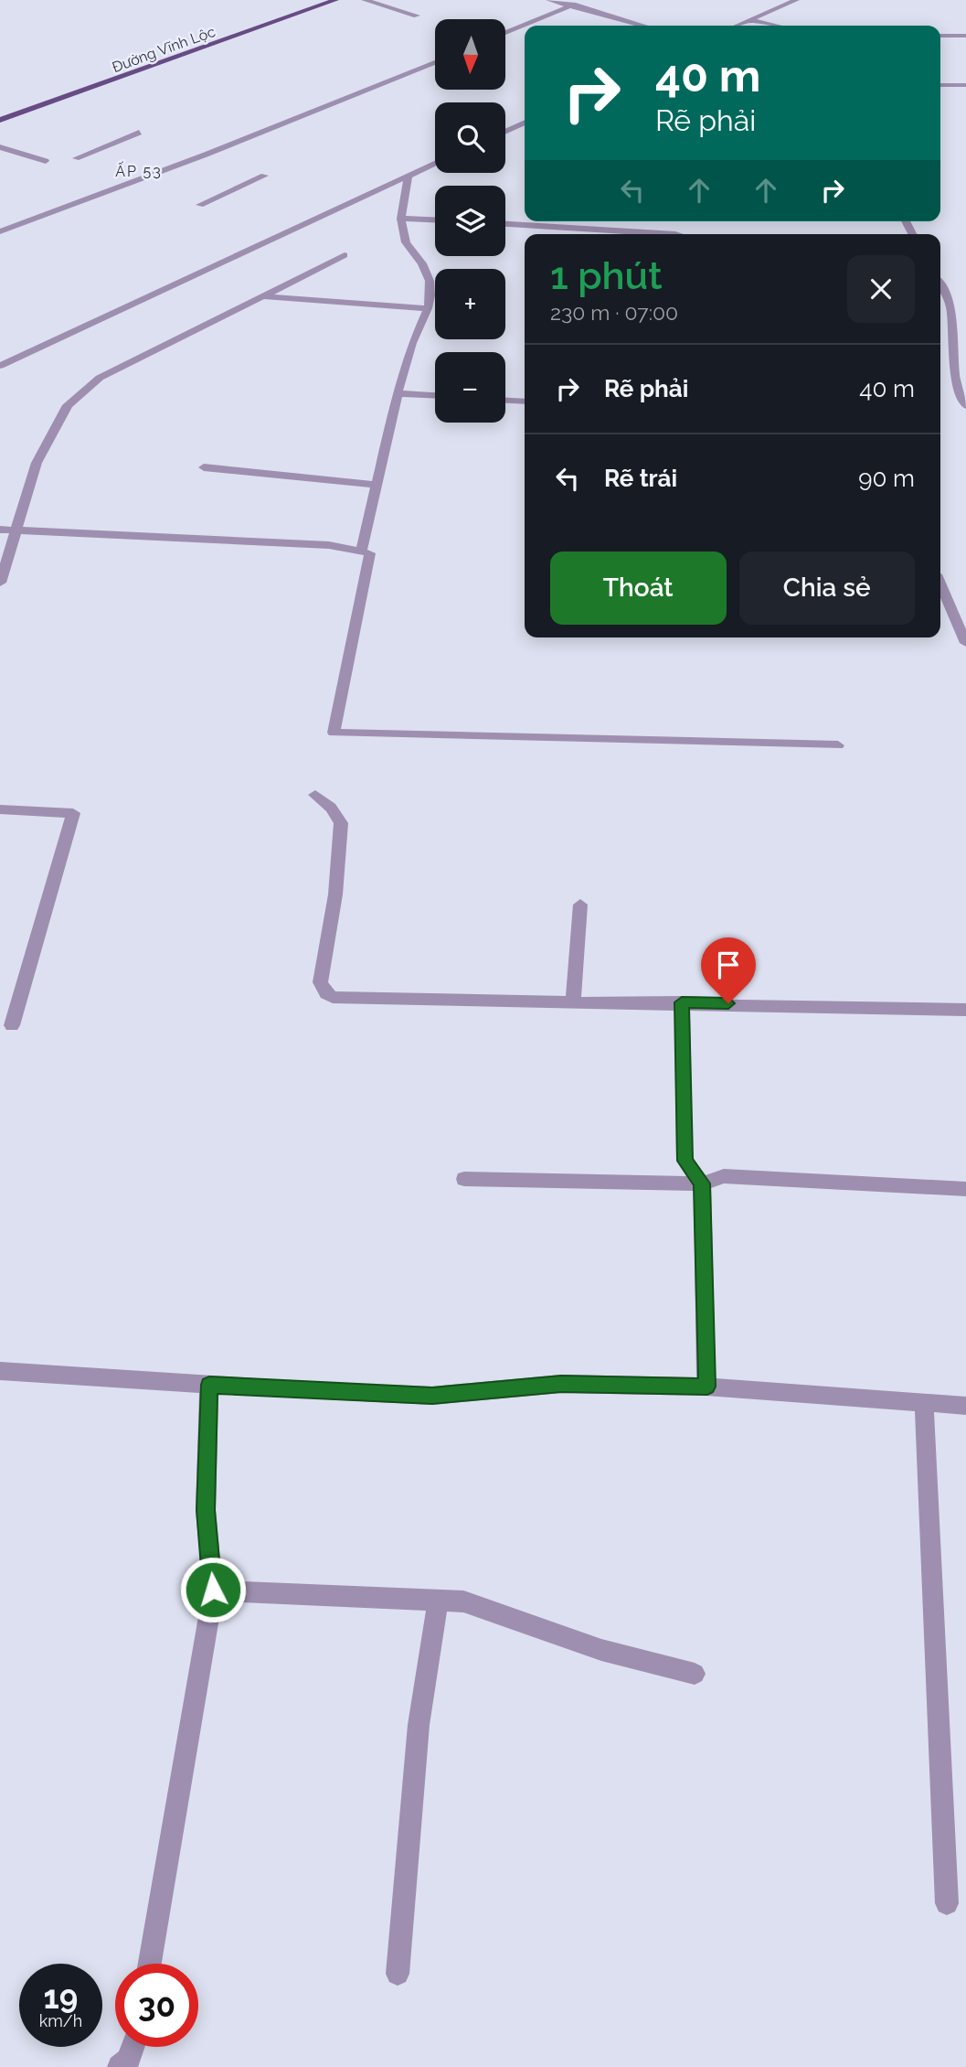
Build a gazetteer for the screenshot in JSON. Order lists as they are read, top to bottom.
{
  "streets": {
    "main road": ["Đường Vĩnh Lộc"]
  },
  "districts": ["ẤP 53"],
  "north": "bottom",
  "page": {
    "map_buttons": ["+", "−"],
    "turn": ["40 m", "Rẽ phải"],
    "heading": ["1 phút", "230 m · 07:00"],
    "list": [
      {
        "name": "Rẽ phải",
        "value": "40 m"
      },
      {
        "name": "Rẽ trái",
        "value": "90 m"
      }
    ],
    "buttons": ["Thoát", "Chia sẻ"],
    "speed": "19 km/h",
    "limit": "30"
  }
}
